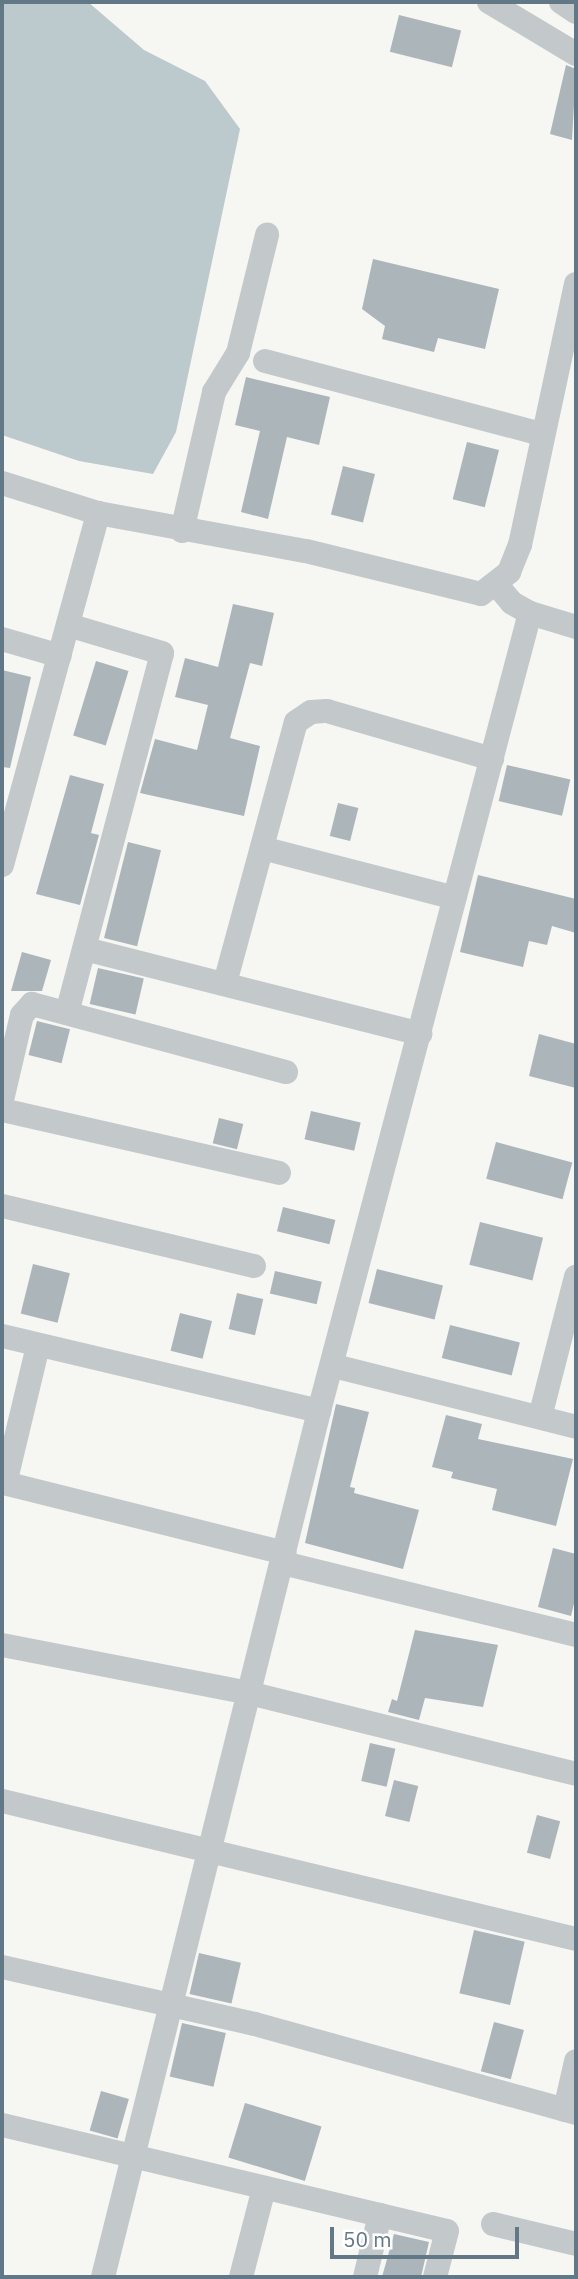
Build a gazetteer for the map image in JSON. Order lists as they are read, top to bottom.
{
  "scale_bar": "50 m"
}
